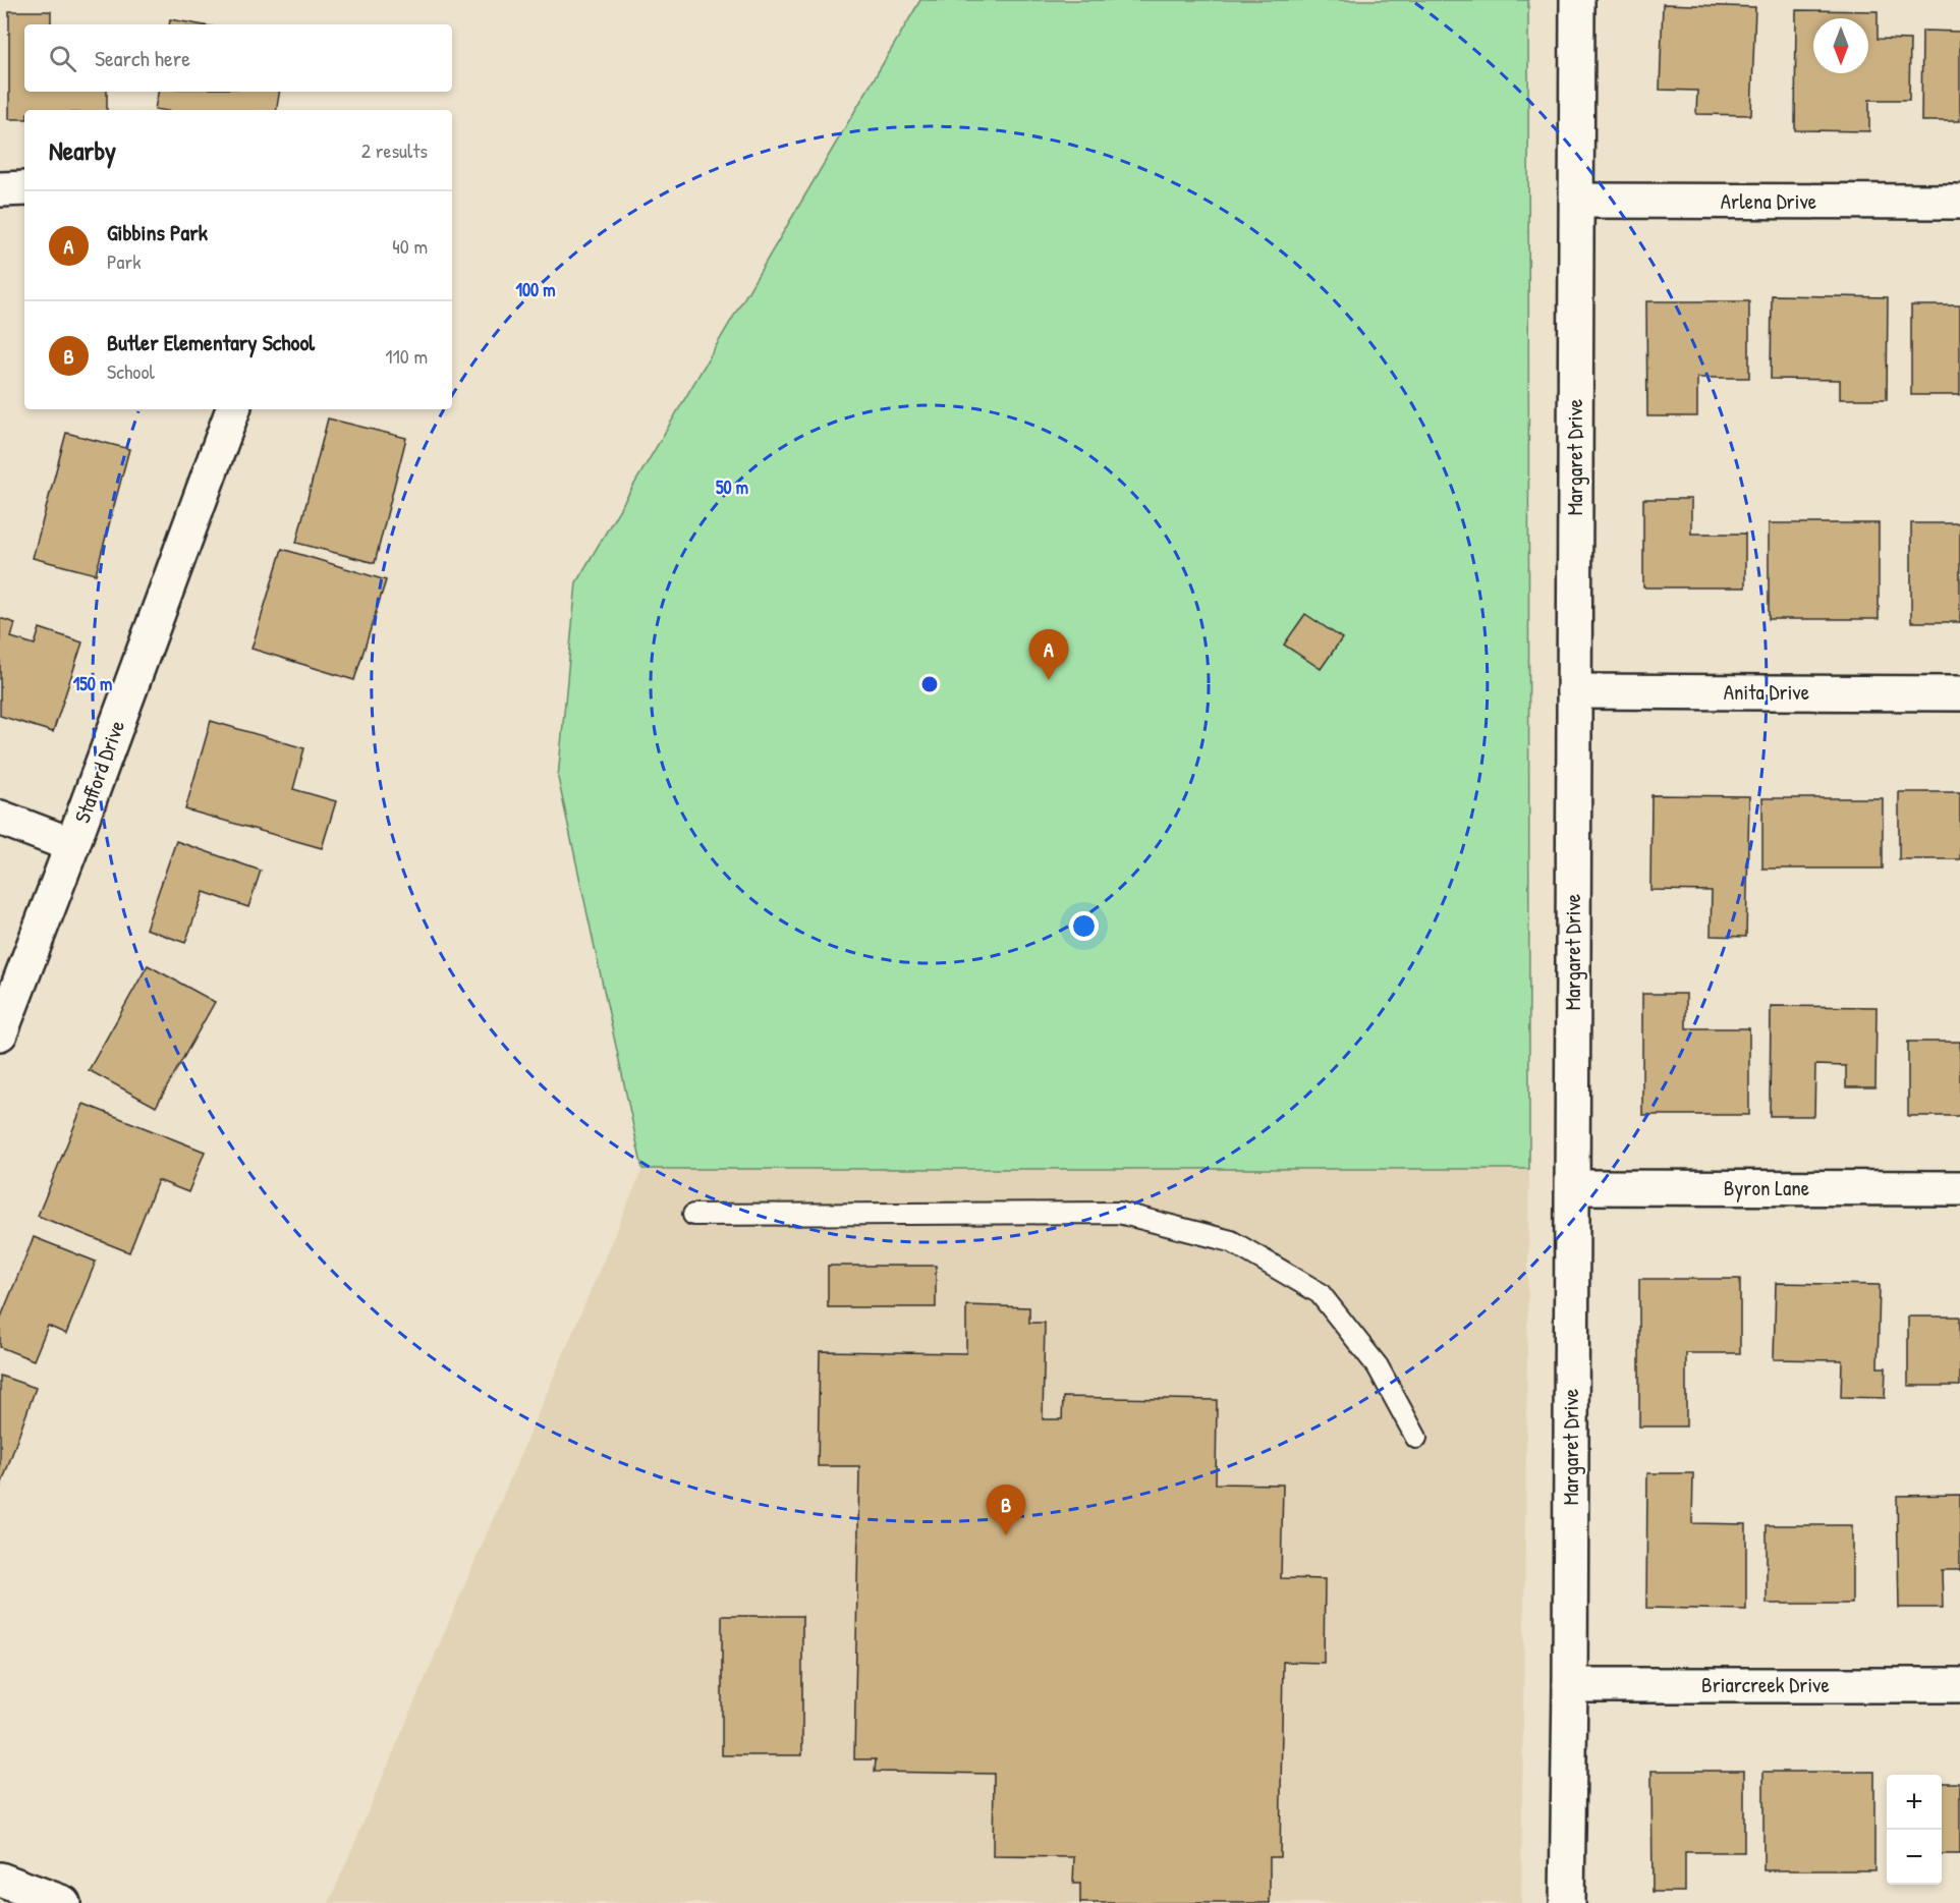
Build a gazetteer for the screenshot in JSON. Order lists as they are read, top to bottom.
{
  "streets": {
    "street": [
      "Arlena Drive",
      "Margaret Drive",
      "Anita Drive",
      "Stafford Drive",
      "Byron Lane",
      "Briarcreek Drive"
    ]
  },
  "crossings": [
    ["Arlena Drive", "Margaret Drive"],
    ["Margaret Drive", "Anita Drive"],
    ["Margaret Drive", "Byron Lane"],
    ["Margaret Drive", "Briarcreek Drive"]
  ],
  "north": "bottom",
  "page": {
    "search": "Search here",
    "heading": ["Nearby", "2 results"],
    "list": [
      {
        "mark": "A",
        "name": "Gibbins Park",
        "note": "Park",
        "value": "40 m"
      },
      {
        "mark": "B",
        "name": "Butler Elementary School",
        "note": "School",
        "value": "110 m"
      }
    ],
    "pins": ["A", "B"],
    "map_buttons": ["+", "−"]
  },
  "rings": ["100 m", "50 m", "150 m"]
}
